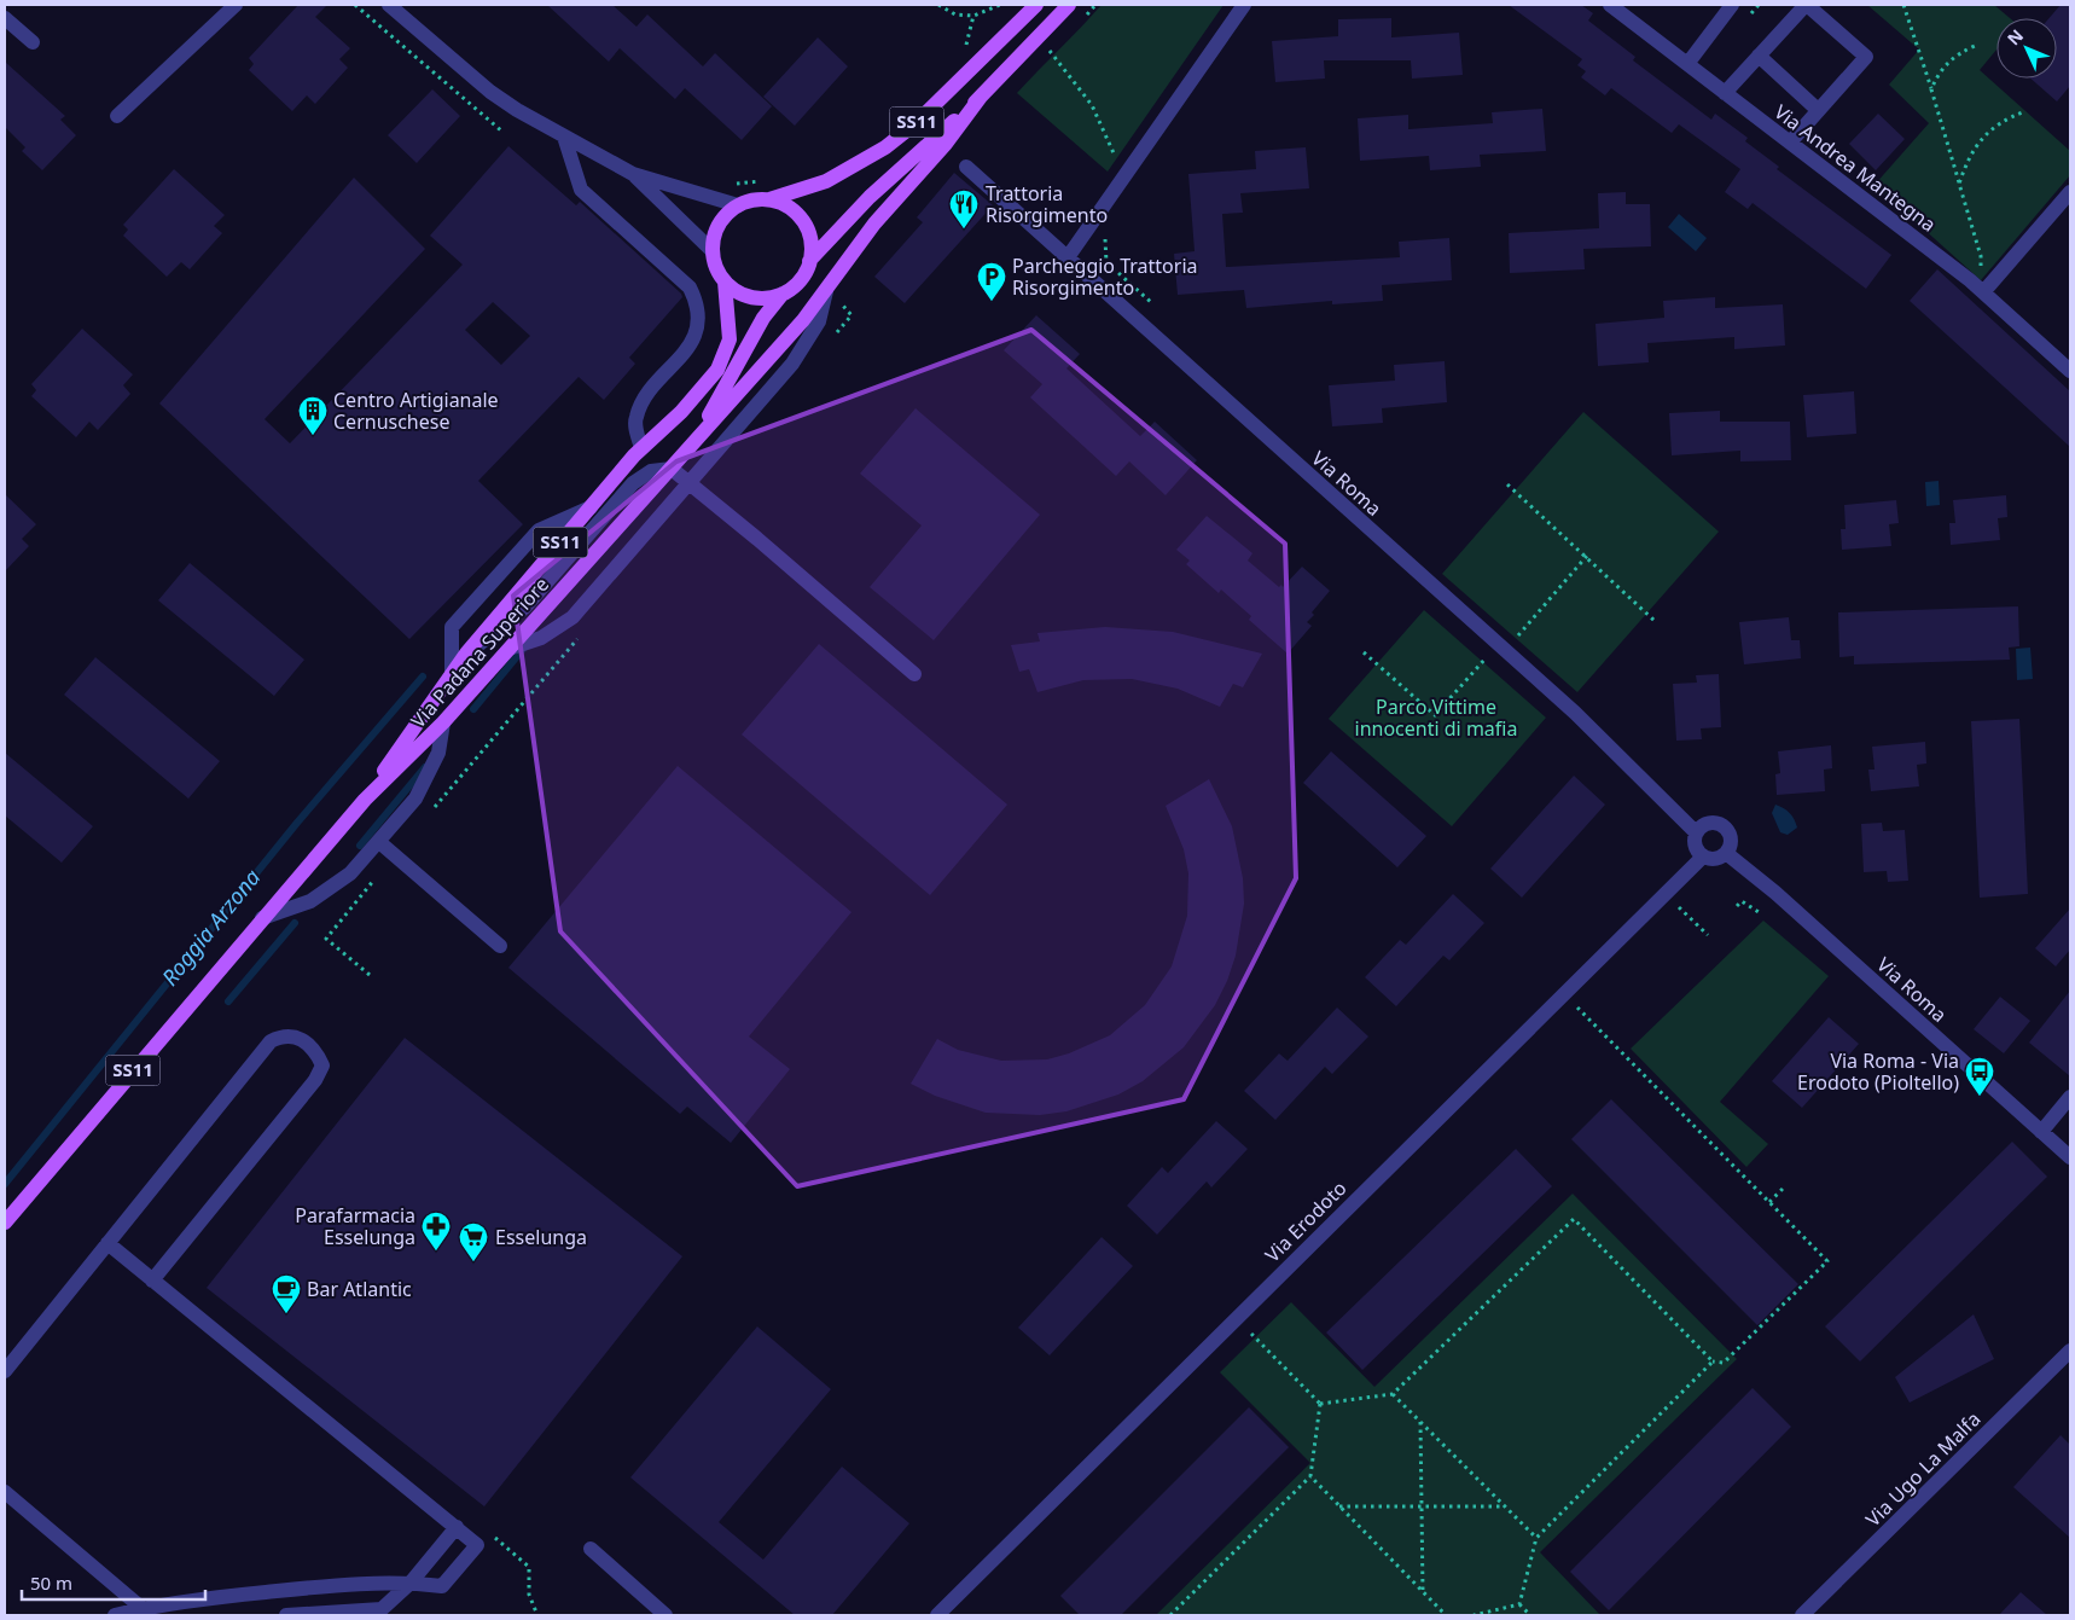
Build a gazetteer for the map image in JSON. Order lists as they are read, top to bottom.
{
  "streets": {
    "main road": ["SS11", "Via Padana Superiore"],
    "street": [
      "Via Andrea Mantegna",
      "Via Roma",
      "Via Erodoto",
      "Via Ugo La Malfa"
    ]
  },
  "crossings": [
    ["SS11", "Via Padana Superiore"],
    ["Via Roma", "Via Erodoto"]
  ],
  "water": ["Roggia Arzona"],
  "parks": ["Parco Vittime innocenti di mafia"],
  "places": {
    "restaurant": ["Trattoria Risorgimento"],
    "parking": ["Parcheggio Trattoria Risorgimento"],
    "building": ["Centro Artigianale Cernuschese"],
    "bus stop": ["Via Roma - Via Erodoto (Pioltello)"],
    "pharmacy": ["Parafarmacia Esselunga"],
    "supermarket": ["Esselunga"],
    "cafe": ["Bar Atlantic"]
  },
  "scale_bar": "50 m",
  "north": "top left"
}
